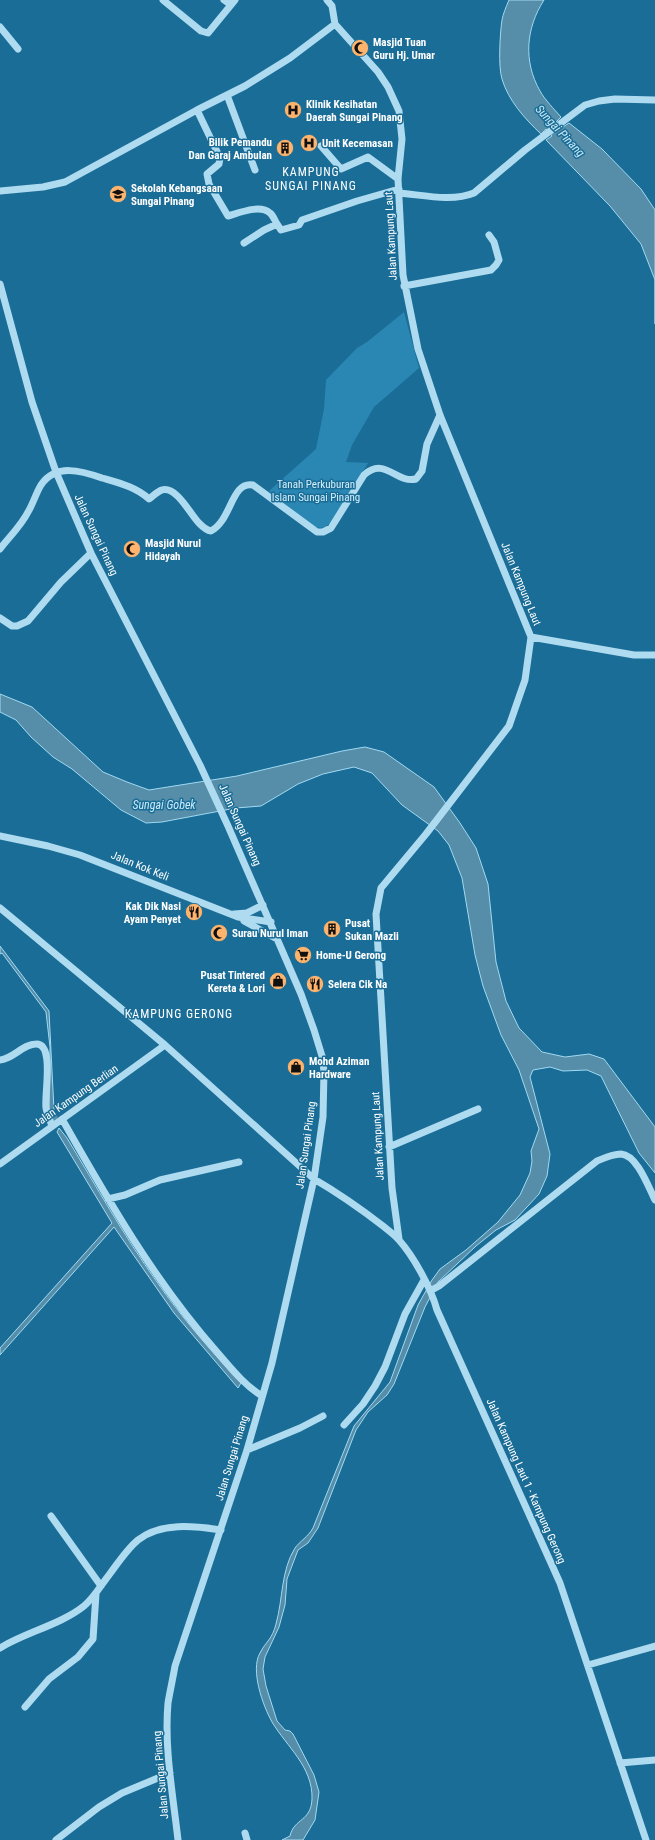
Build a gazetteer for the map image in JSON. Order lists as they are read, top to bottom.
{
  "streets": {
    "street": [
      "Jalan Kampung Laut",
      "Jalan Sungai Pinang",
      "Jalan Kok Keli",
      "Jalan Kampung Berlian",
      "Jalan Kampung Laut 1 - Kampung Gerong"
    ]
  },
  "crossings": [
    ["Jalan Kampung Laut", "Jalan Kampung Laut 1 - Kampung Gerong"],
    ["Jalan Sungai Pinang", "Jalan Kok Keli"],
    ["Jalan Sungai Pinang", "Jalan Kampung Laut 1 - Kampung Gerong"],
    ["Jalan Kampung Berlian", "Jalan Kampung Laut 1 - Kampung Gerong"]
  ],
  "districts": ["KAMPUNG SUNGAI PINANG", "KAMPUNG GERONG"],
  "water": ["Sungai Pinang", "Sungai Gobek"],
  "parks": ["Tanah Perkuburan Islam Sungai Pinang"],
  "places": {
    "mosque": ["Masjid Tuan Guru Hj. Umar", "Masjid Nurul Hidayah", "Surau Nurul Iman"],
    "hospital": ["Klinik Kesihatan Daerah Sungai Pinang", "Unit Kecemasan"],
    "building": ["Bilik Pemandu Dan Garaj Ambulan", "Pusat Sukan Mazli"],
    "school or university": ["Sekolah Kebangsaan Sungai Pinang"],
    "restaurant": ["Kak Dik Nasi Ayam Penyet", "Selera Cik Na"],
    "supermarket": ["Home-U Gerong"],
    "shop": ["Pusat Tintered Kereta & Lori", "Mohd Aziman Hardware"]
  }
}
